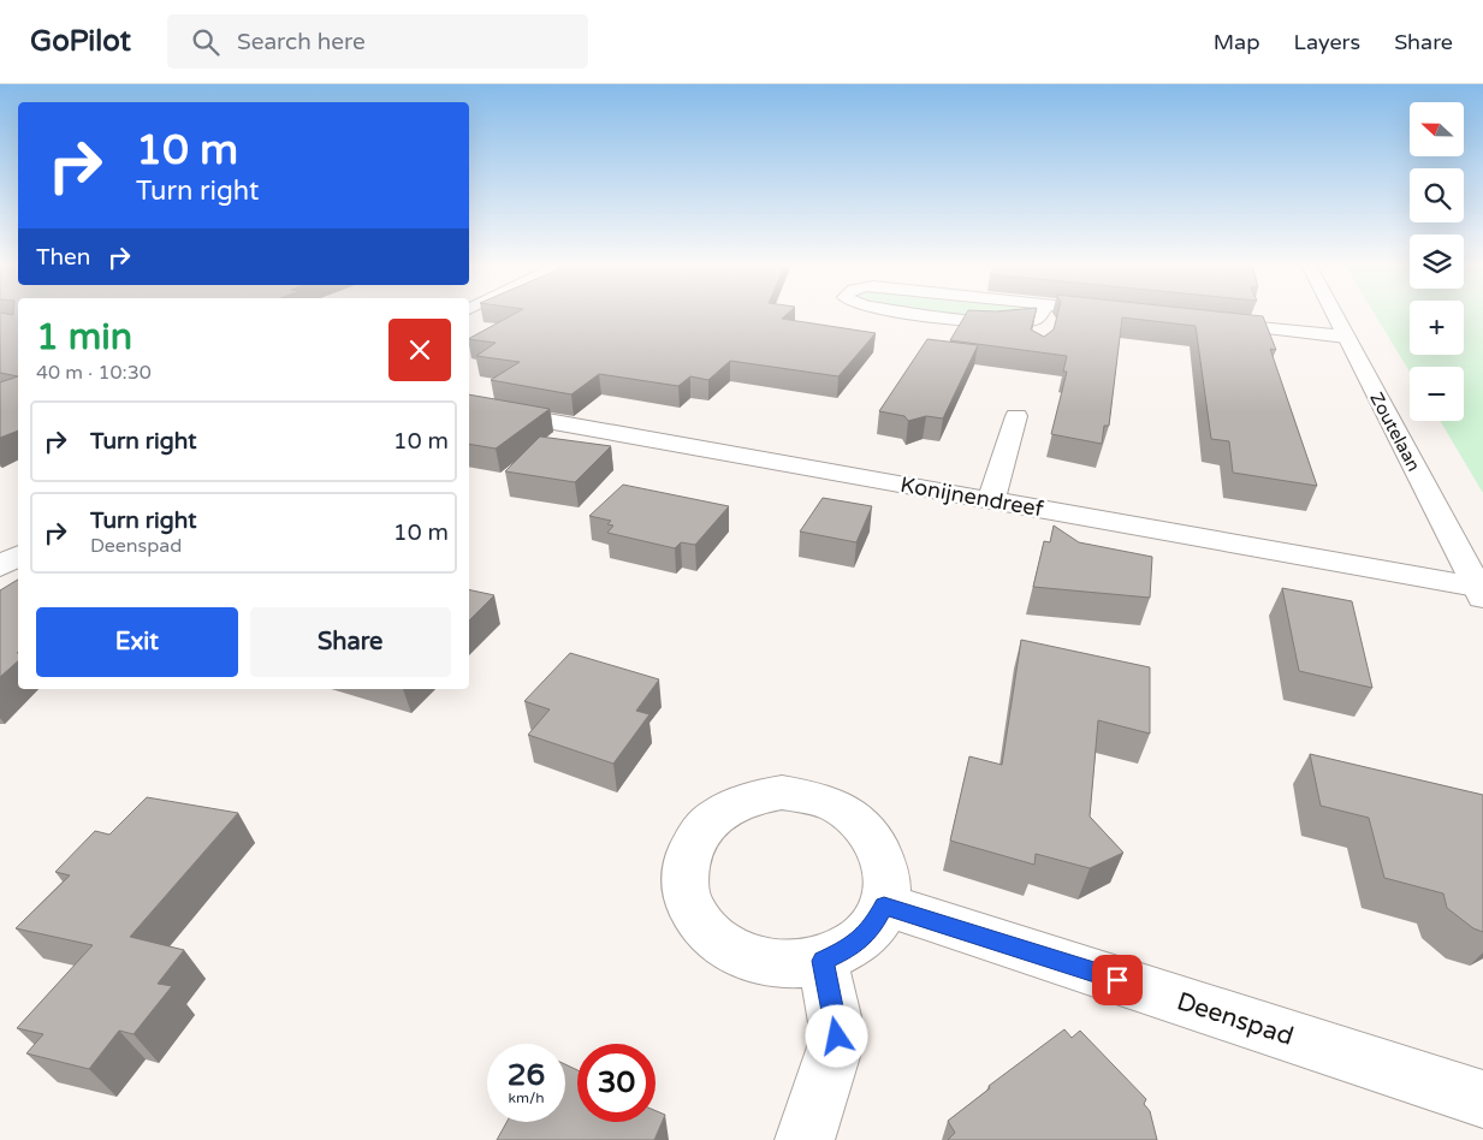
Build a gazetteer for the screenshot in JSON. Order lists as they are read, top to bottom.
{
  "streets": {
    "street": ["Zoutelaan", "Konijnendreef", "Deenspad"]
  },
  "crossings": [
    ["Zoutelaan", "Konijnendreef"]
  ],
  "north": "left",
  "page": {
    "header": "GoPilot",
    "search": "Search here",
    "nav": ["Map", "Layers", "Share"],
    "map_buttons": ["+", "−"],
    "turn": ["10 m", "Turn right"],
    "then": "Then",
    "heading": ["1 min", "40 m · 10:30"],
    "list": [
      {
        "name": "Turn right",
        "value": "10 m"
      },
      {
        "name": "Turn right",
        "note": "Deenspad",
        "value": "10 m"
      }
    ],
    "buttons": ["Exit", "Share"],
    "speed": "26 km/h",
    "limit": "30"
  }
}
